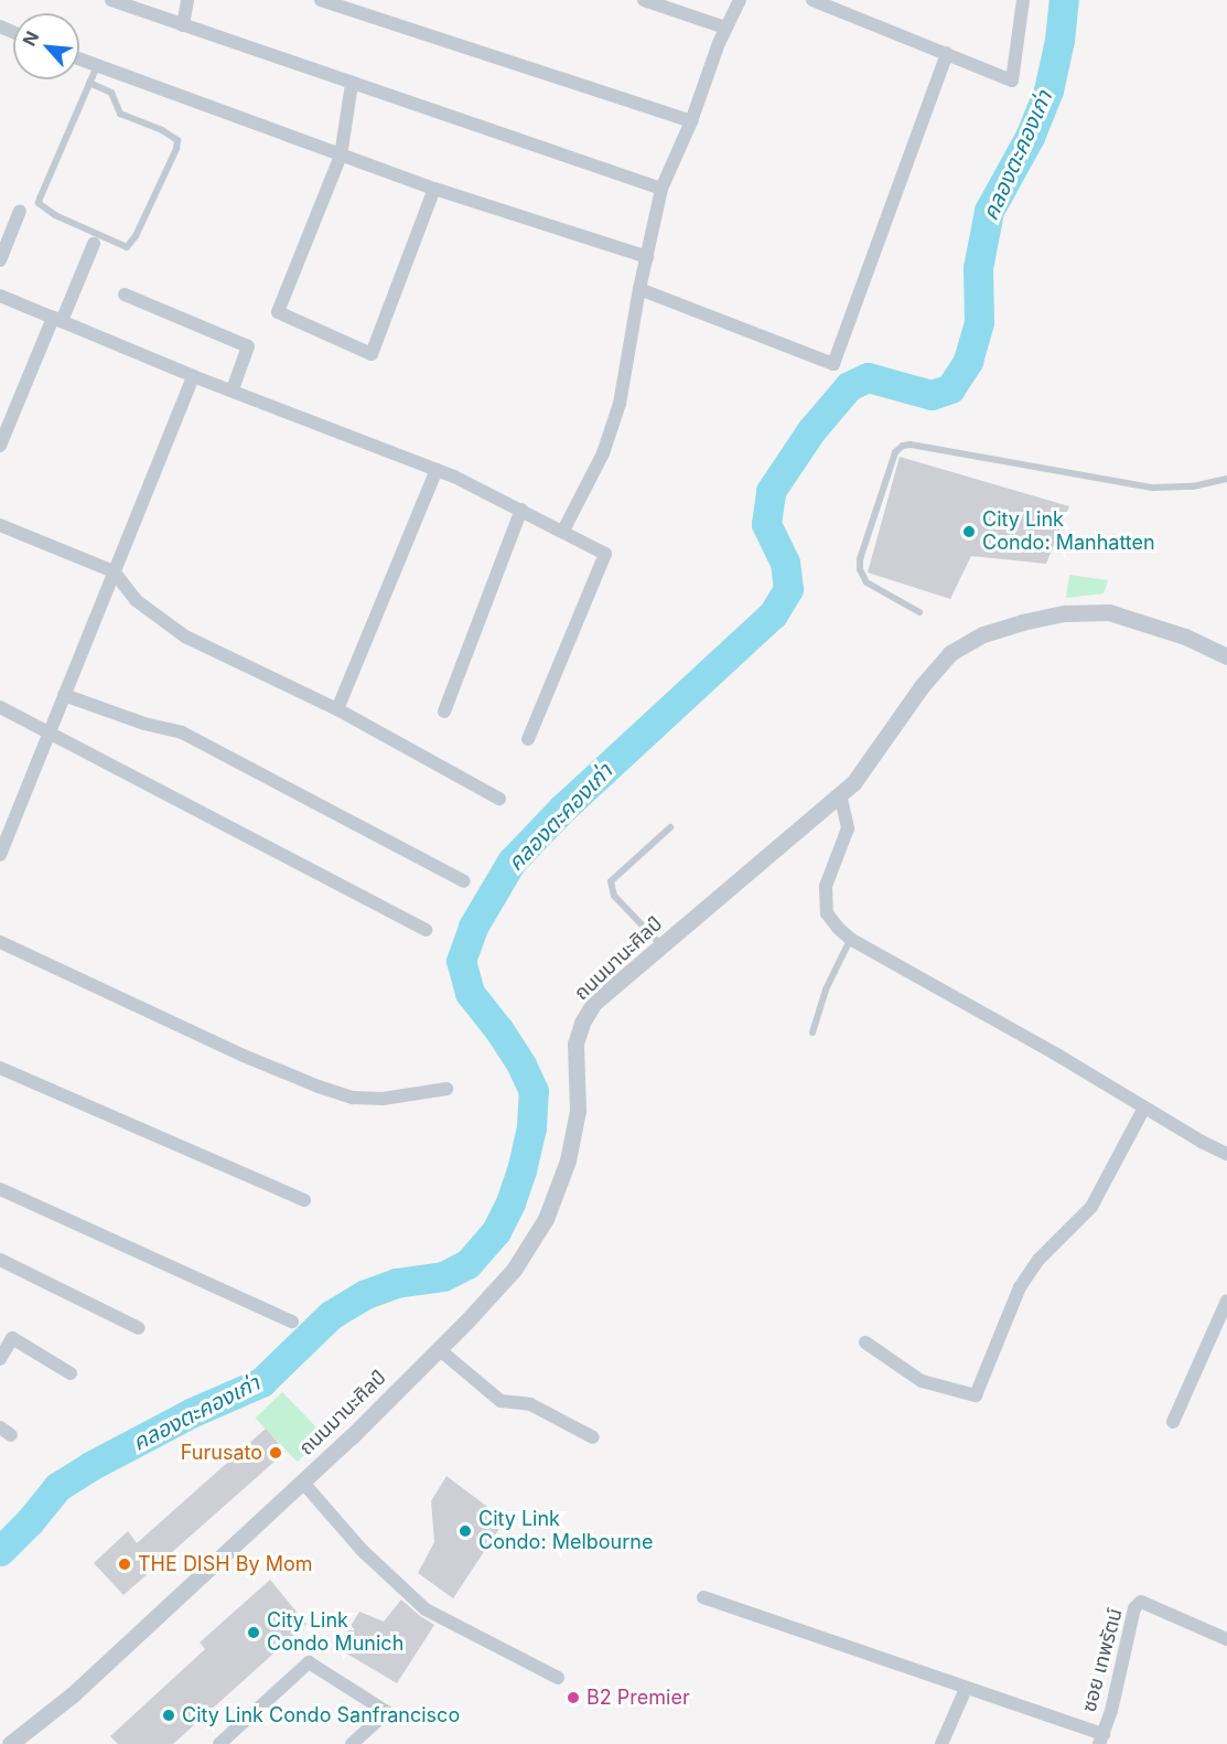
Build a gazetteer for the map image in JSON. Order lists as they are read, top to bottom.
{
  "streets": {
    "street": ["ถนนมานะศิลป์", "ซอย เทพรัตน์"]
  },
  "water": ["คลองตะคองเก่า"],
  "places": [
    "City Link Condo: Manhatten",
    "Furusato",
    "City Link Condo: Melbourne",
    "THE DISH By Mom",
    "City Link Condo Munich",
    "B2 Premier",
    "City Link Condo Sanfrancisco"
  ],
  "north": "top left"
}
